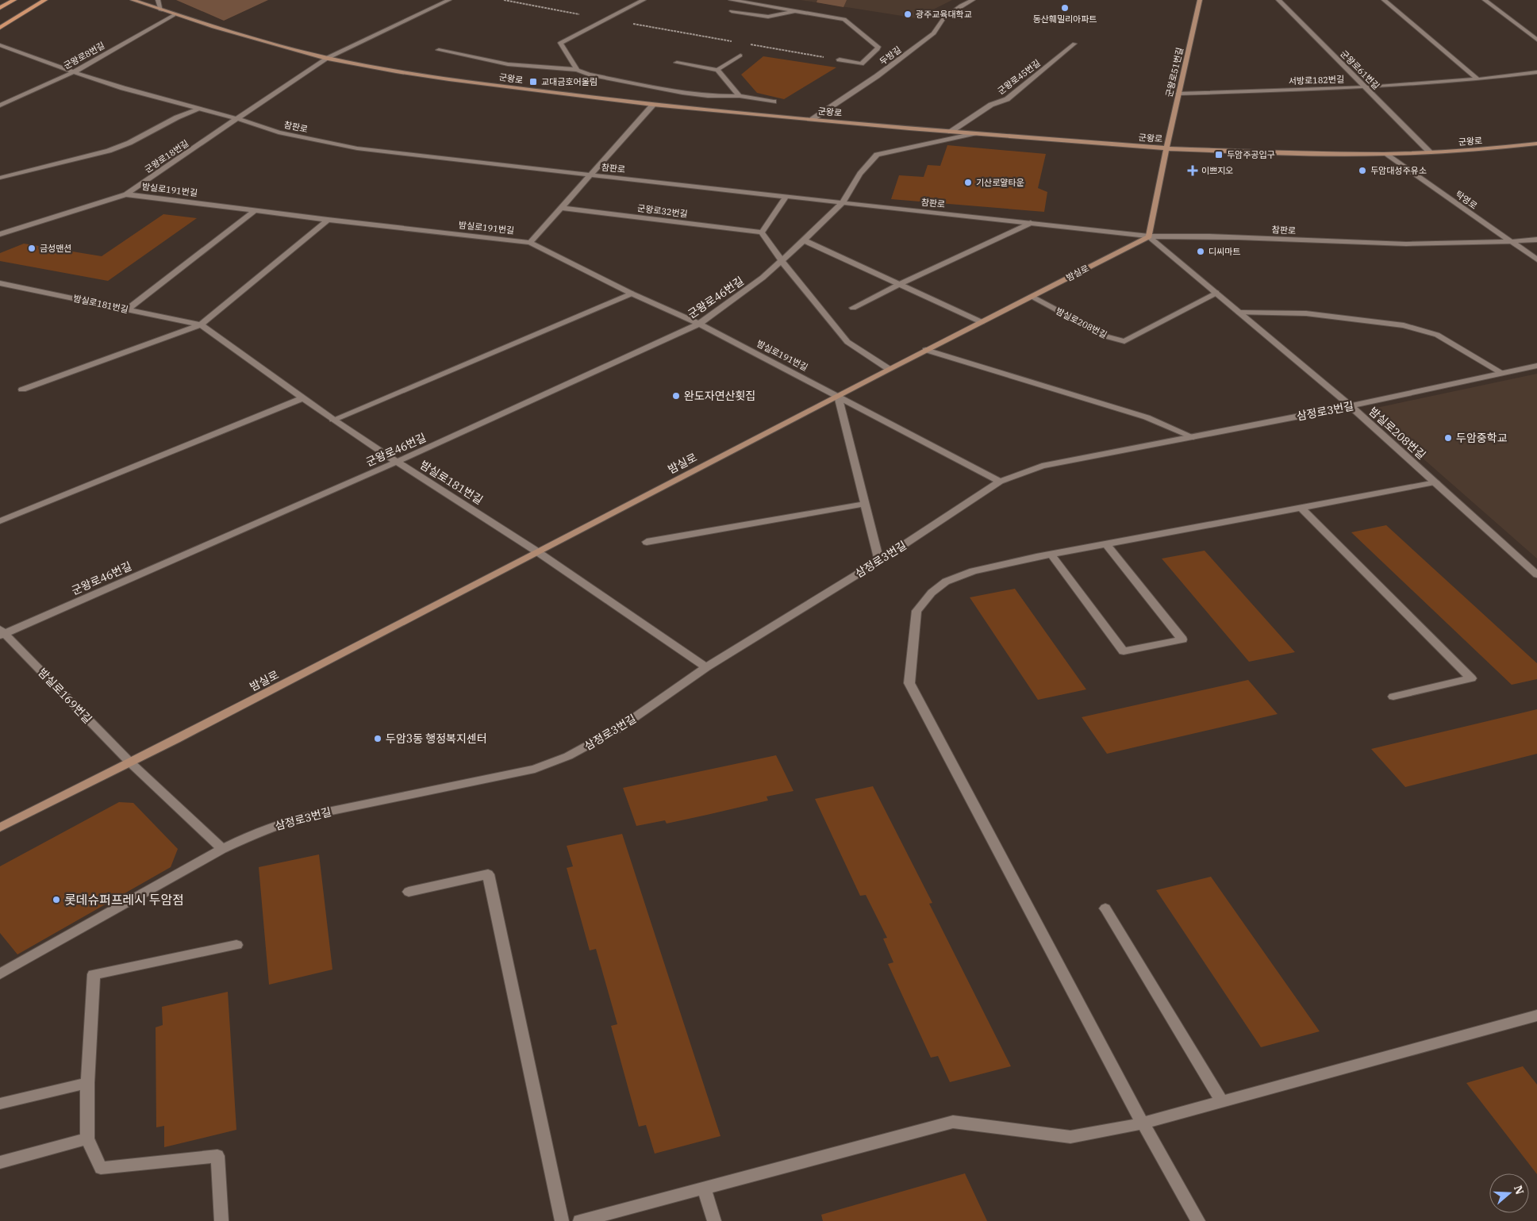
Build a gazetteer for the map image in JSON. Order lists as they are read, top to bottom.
{
  "streets": {
    "main road": ["군왕로51번길", "군왕로", "밤실로"],
    "street": [
      "군왕로8번길",
      "두방길",
      "군왕로61번길",
      "군왕로45번길",
      "서방로182번길",
      "참판로",
      "군왕로18번길",
      "밤실로191번길",
      "탁영로",
      "군왕로32번길",
      "군왕로46번길",
      "밤실로181번길",
      "밤실로208번길",
      "삼정로3번길",
      "밤실로169번길"
    ]
  },
  "crossings": [
    ["군왕로8번길", "군왕로"],
    ["군왕로8번길", "참판로"],
    ["두방길", "군왕로"],
    ["군왕로61번길", "군왕로"],
    ["군왕로61번길", "서방로182번길"],
    ["군왕로51번길", "군왕로"],
    ["군왕로51번길", "서방로182번길"],
    ["군왕로45번길", "군왕로"],
    ["군왕로", "군왕로18번길"],
    ["군왕로", "탁영로"],
    ["군왕로", "군왕로46번길"],
    ["참판로", "군왕로18번길"],
    ["참판로", "탁영로"],
    ["참판로", "밤실로"],
    ["참판로", "군왕로46번길"],
    ["참판로", "밤실로208번길"],
    ["군왕로18번길", "밤실로191번길"],
    ["밤실로191번길", "밤실로"],
    ["밤실로191번길", "군왕로46번길"],
    ["밤실로", "밤실로181번길"],
    ["밤실로", "밤실로208번길"],
    ["밤실로", "밤실로169번길"],
    ["군왕로46번길", "밤실로181번길"],
    ["군왕로46번길", "밤실로169번길"],
    ["밤실로208번길", "삼정로3번길"],
    ["삼정로3번길", "밤실로169번길"]
  ],
  "places": {
    "other": [
      "동산훼밀리아파트",
      "광주교육대학교",
      "두암대성주유소",
      "기산로얄타운",
      "금성맨션",
      "디씨마트",
      "완도자연산횟집",
      "두암중학교",
      "두암3동 행정복지센터",
      "롯데슈퍼프레시 두암점"
    ],
    "transit": ["교대금호어울림", "두암주공입구"],
    "health": ["이쁘지오"]
  },
  "north": "right"
}
